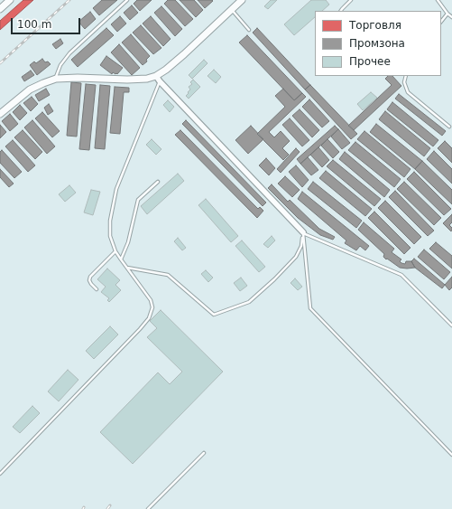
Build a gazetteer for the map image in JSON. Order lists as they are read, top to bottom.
{
  "legend": ["Торговля", "Промзона", "Прочее"],
  "scale_bar": "100 m"
}
